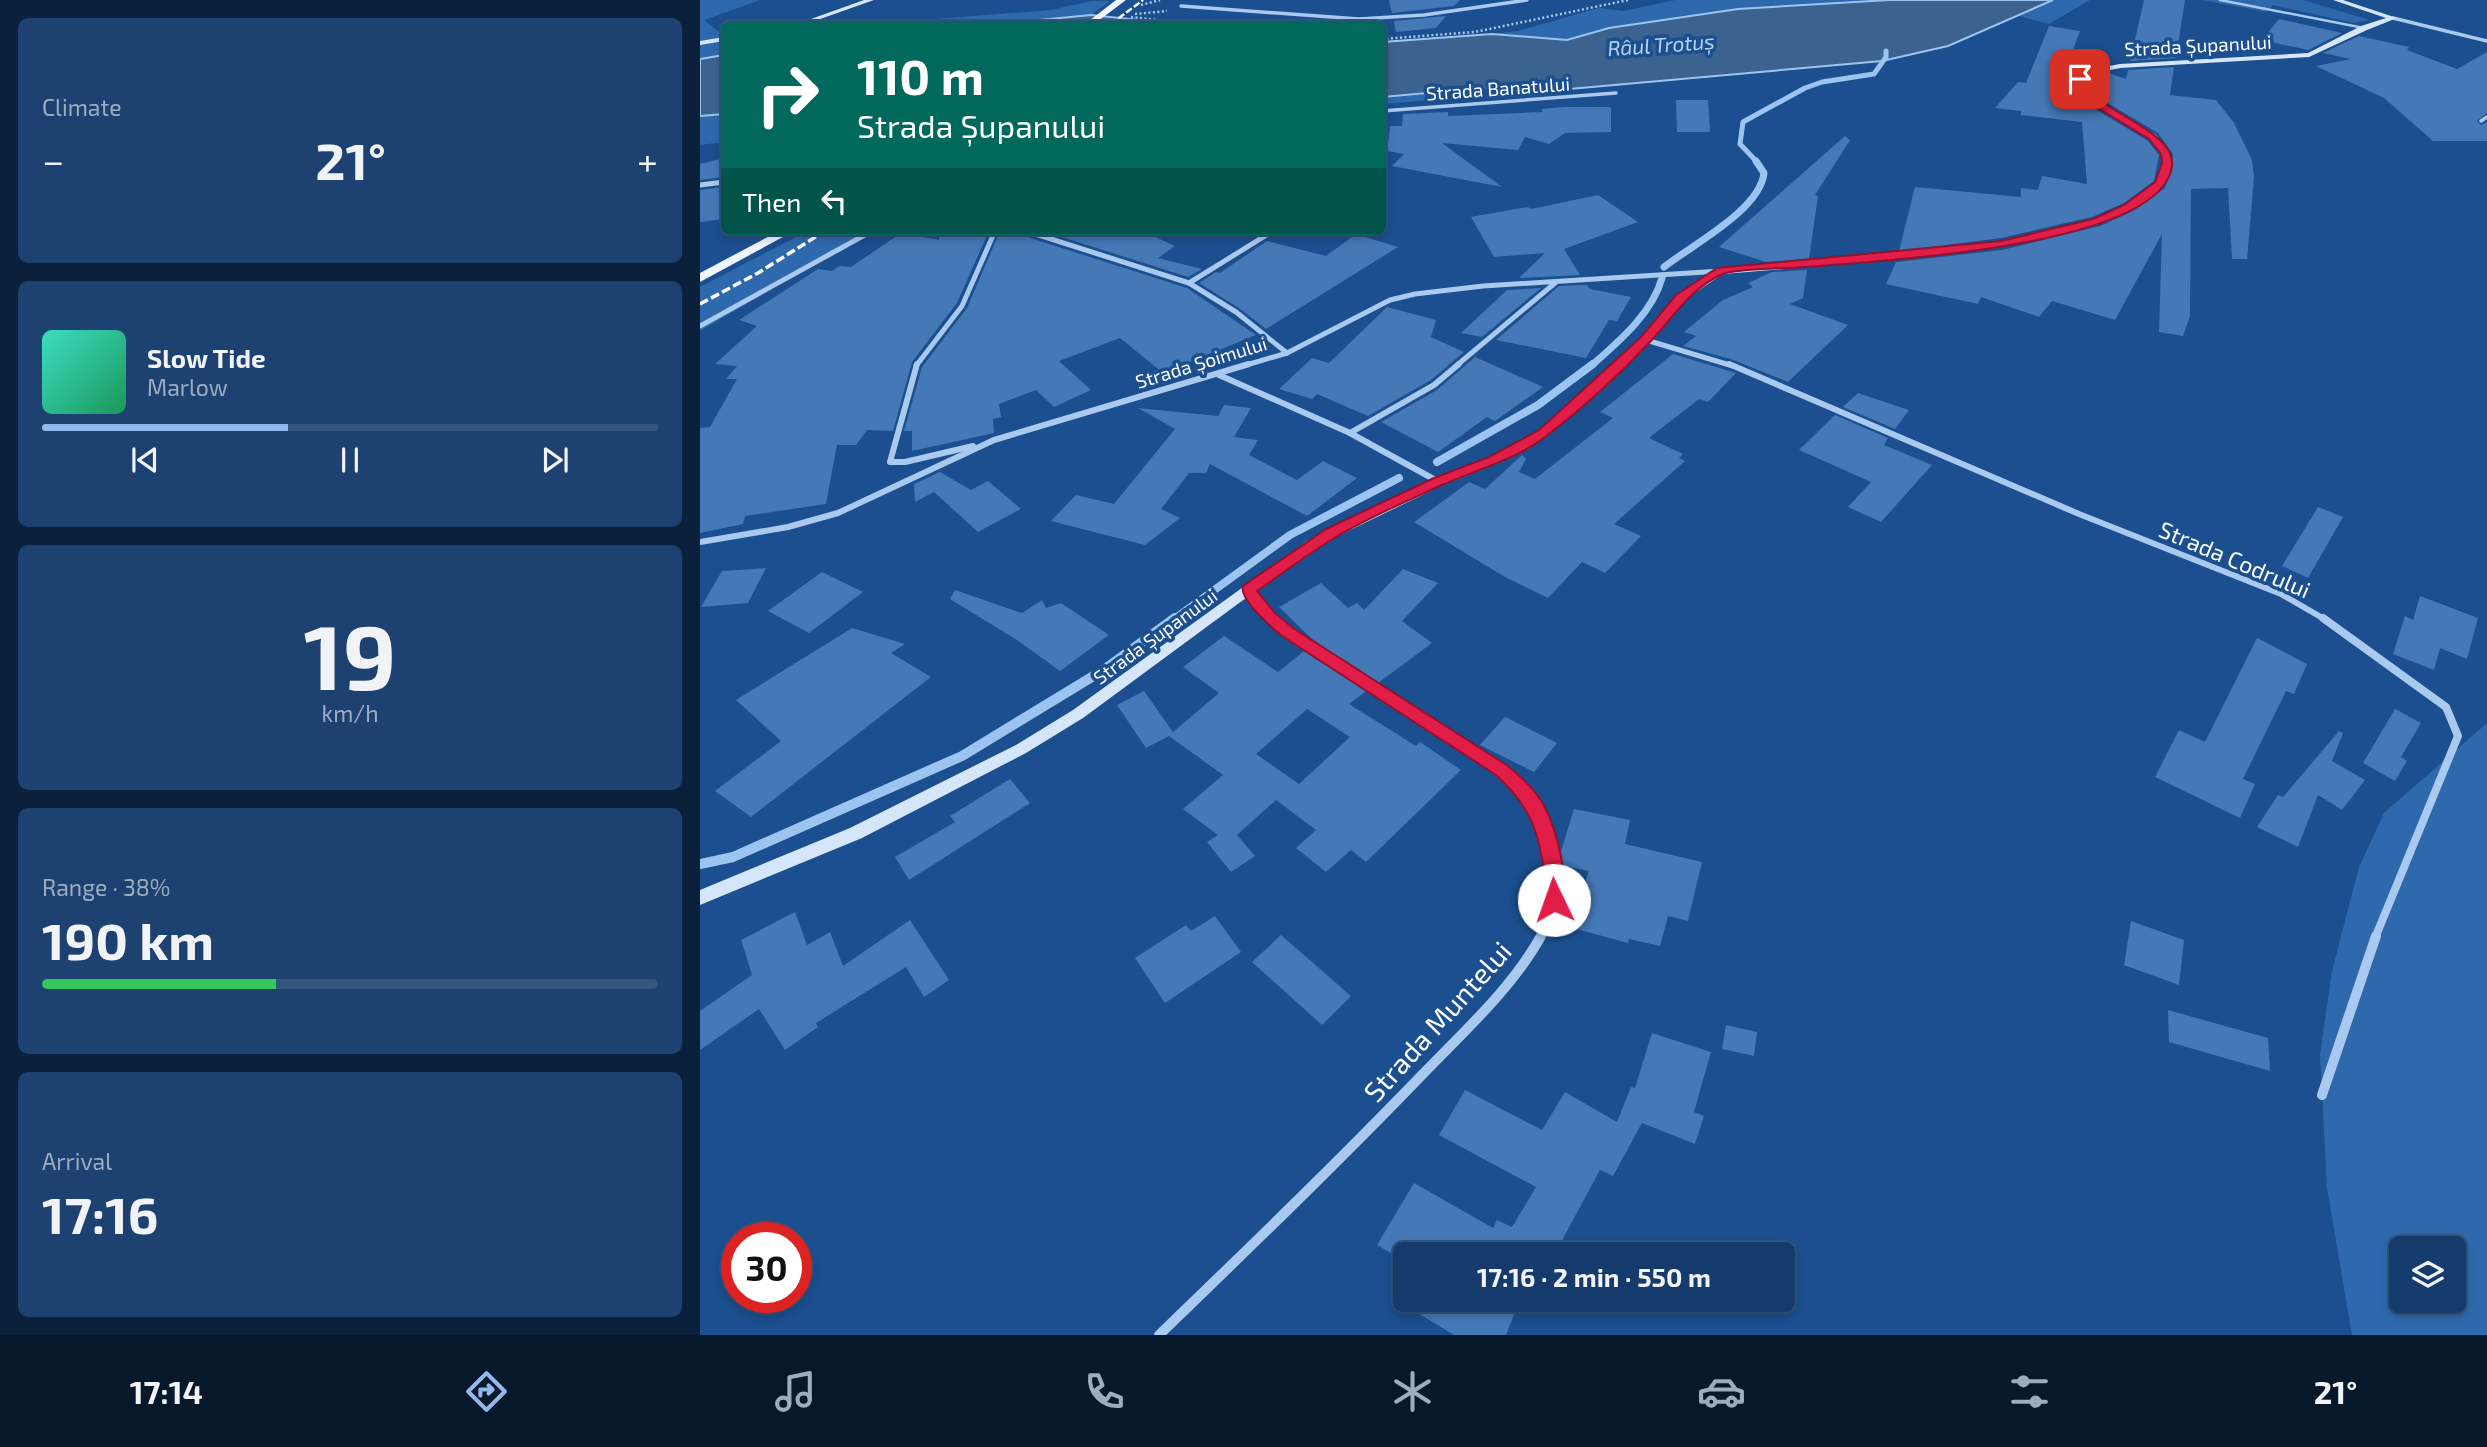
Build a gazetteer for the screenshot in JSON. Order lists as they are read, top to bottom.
{
  "streets": {
    "street": [
      "Strada Șupanului",
      "Strada Banatului",
      "Strada Șoimului",
      "Strada Codrului",
      "Strada Muntelui"
    ]
  },
  "crossings": [
    ["Strada Șupanului", "Strada Șoimului"],
    ["Strada Șupanului", "Strada Codrului"],
    ["Strada Șupanului", "Strada Muntelui"]
  ],
  "water": ["Râul Trotuș"],
  "page": {
    "tile": [
      "Climate",
      ["19", "km/h"],
      ["Range · 38%", "190 km"],
      ["Arrival", "17:16"]
    ],
    "turn": ["110 m", "Strada Șupanului"],
    "heat": ["−", "21°", "+"],
    "then": "Then",
    "song": ["Slow Tide", "Marlow"],
    "limit": "30",
    "trip": "17:16 · 2 min · 550 m",
    "tabs": ["17:14", "21°"]
  }
}
